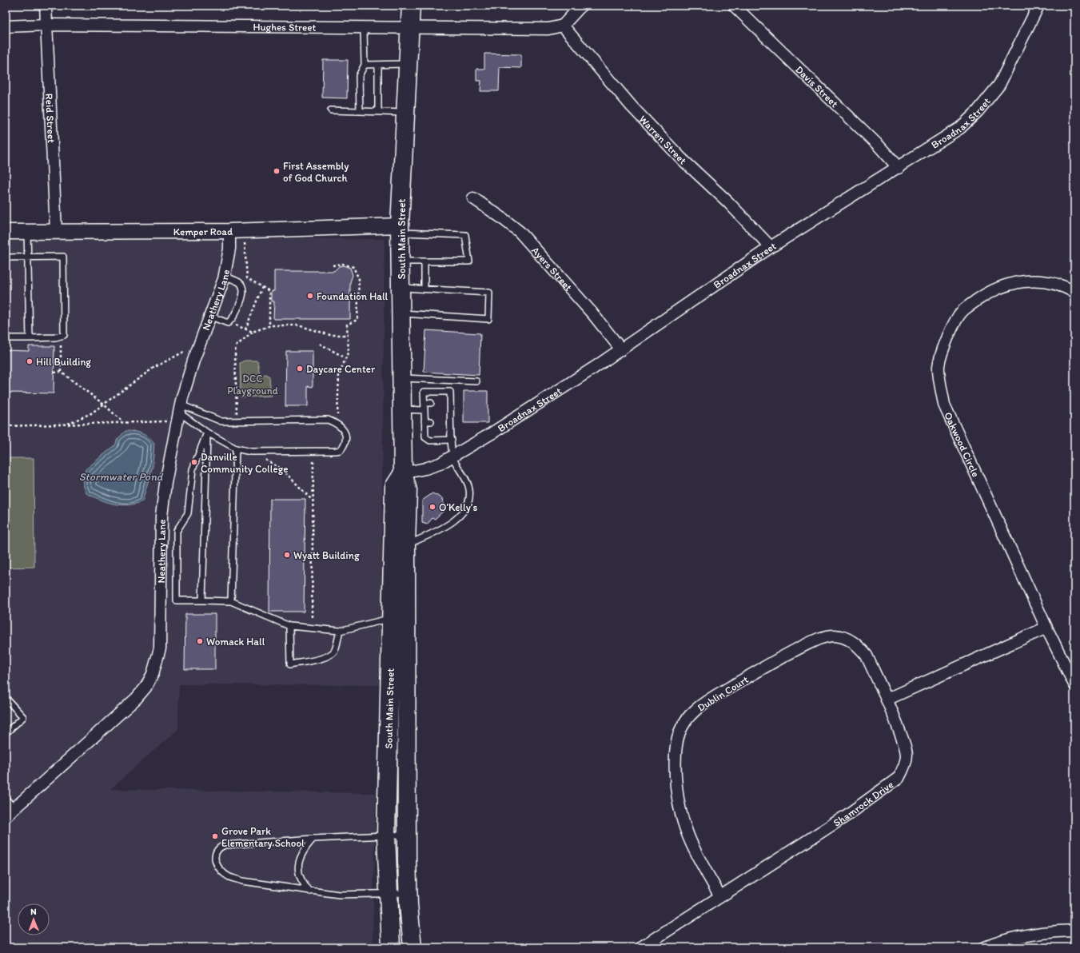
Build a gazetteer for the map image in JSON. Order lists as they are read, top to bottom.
{
  "streets": {
    "main road": ["South Main Street"],
    "street": [
      "Hughes Street",
      "Davis Street",
      "Reid Street",
      "Broadnax Street",
      "Warren Street",
      "Kemper Road",
      "Ayers Street",
      "Neathery Lane",
      "Oakwood Circle",
      "Dublin Court",
      "Shamrock Drive"
    ]
  },
  "crossings": [
    ["Hughes Street", "Reid Street"],
    ["Hughes Street", "Warren Street"],
    ["Hughes Street", "South Main Street"],
    ["Davis Street", "Broadnax Street"],
    ["Reid Street", "Kemper Road"],
    ["Broadnax Street", "Warren Street"],
    ["Broadnax Street", "South Main Street"],
    ["Broadnax Street", "Ayers Street"],
    ["Kemper Road", "South Main Street"],
    ["Kemper Road", "Neathery Lane"],
    ["Dublin Court", "Shamrock Drive"]
  ],
  "water": ["Stormwater Pond"],
  "parks": ["DCC Playground"],
  "places": [
    "First Assembly of God Church",
    "Foundation Hall",
    "Hill Building",
    "Daycare Center",
    "Danville Community College",
    "O’Kelly’s",
    "Wyatt Building",
    "Womack Hall",
    "Grove Park Elementary School"
  ],
  "north": "top"
}
